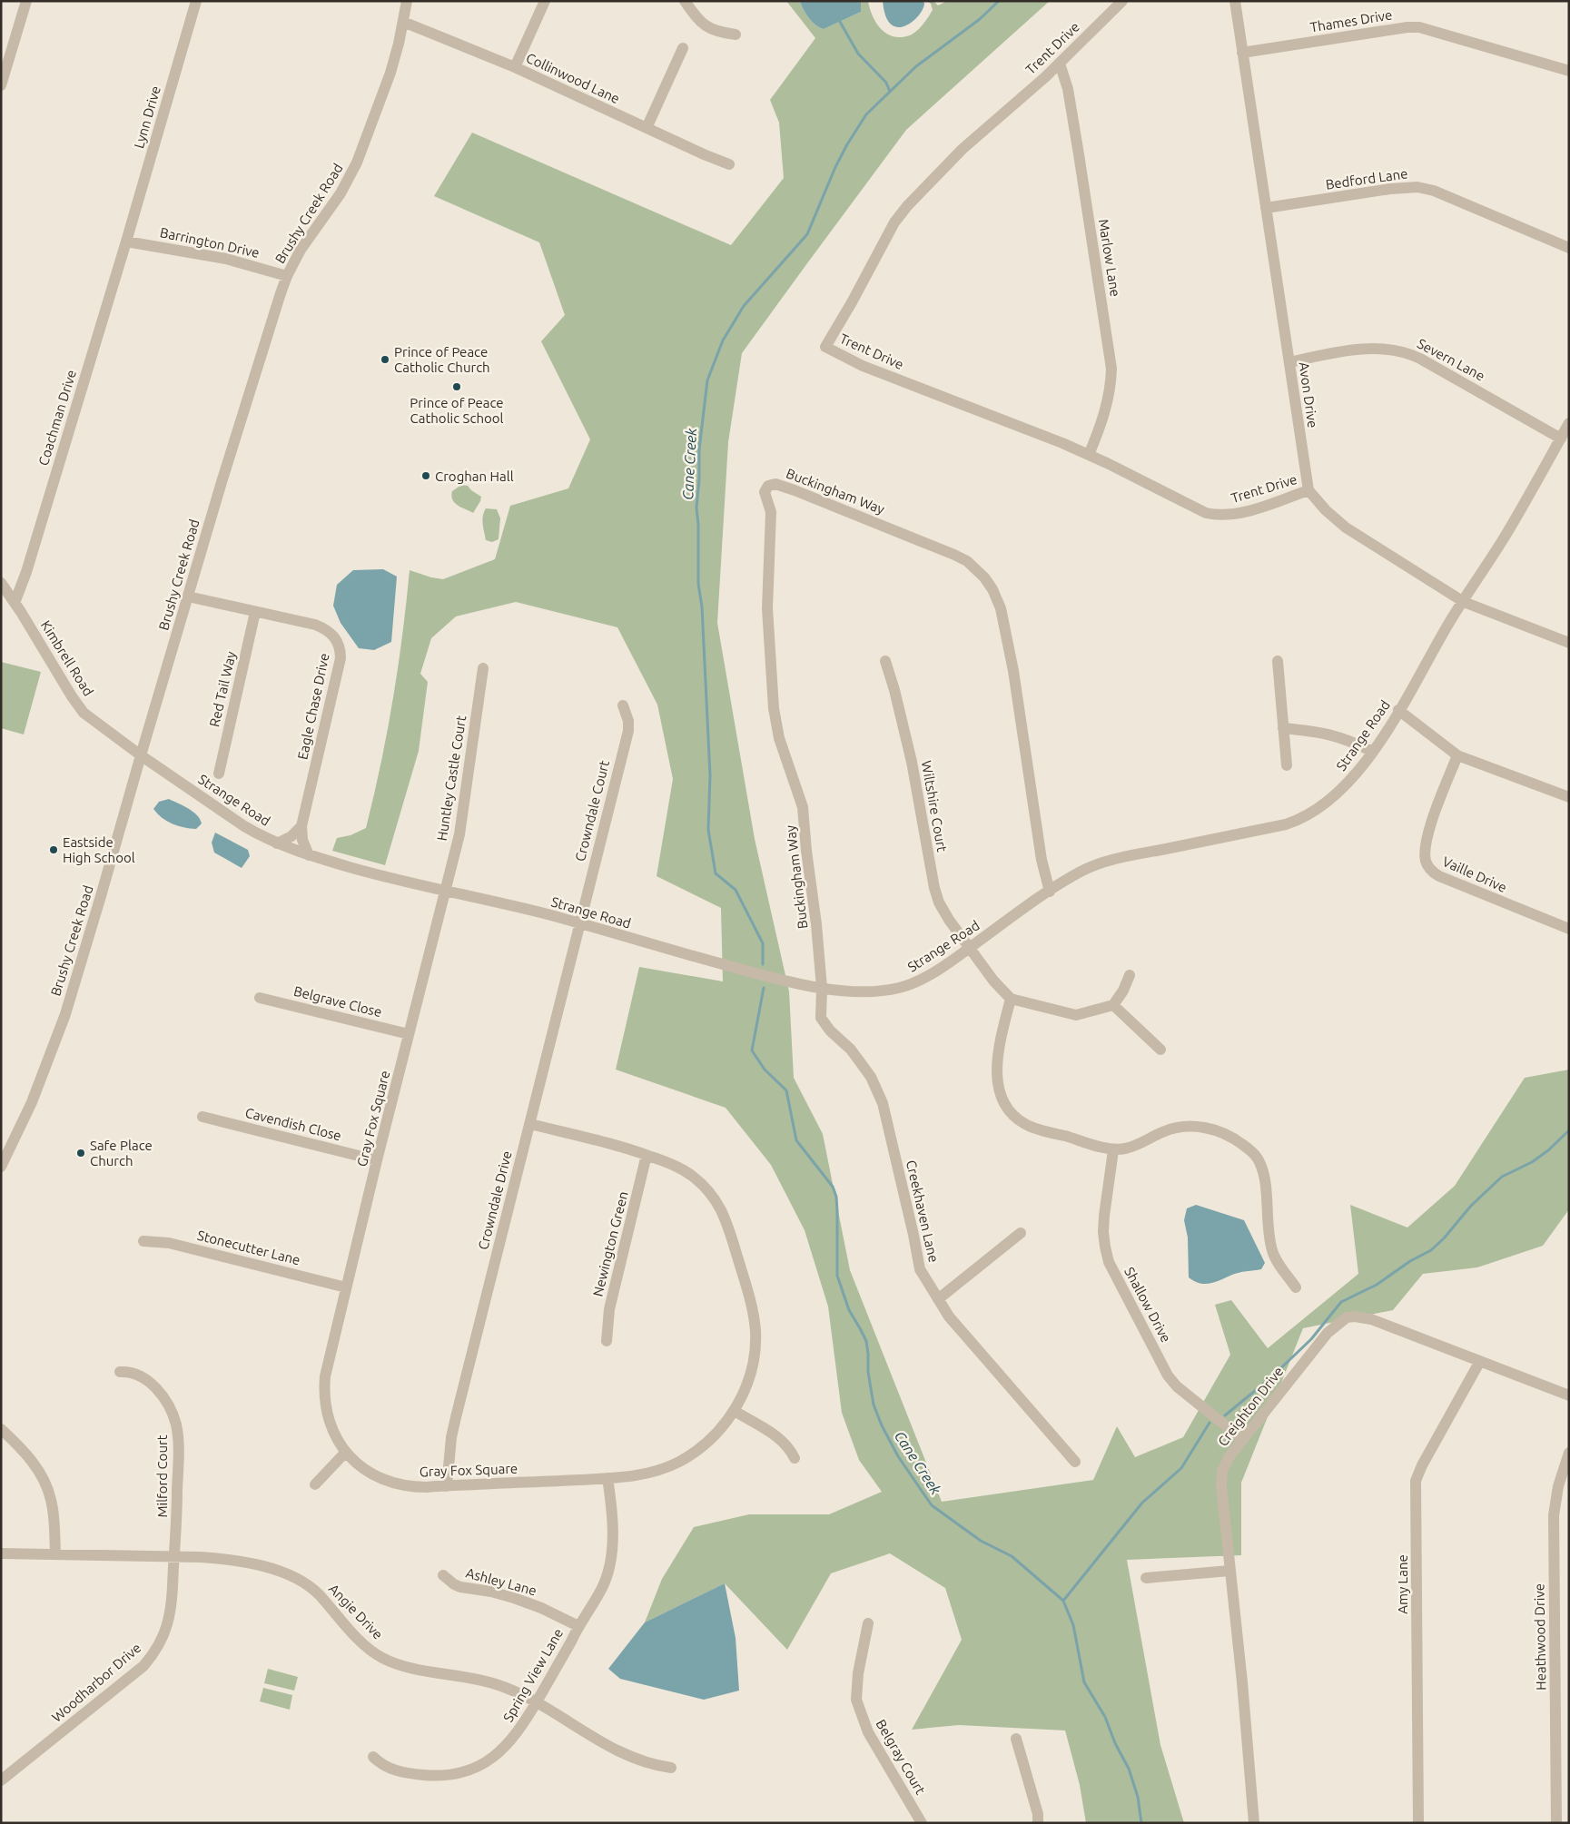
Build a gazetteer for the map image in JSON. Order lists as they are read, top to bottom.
{
  "streets": {
    "street": [
      "Thames Drive",
      "Trent Drive",
      "Collinwood Lane",
      "Lynn Drive",
      "Bedford Lane",
      "Brushy Creek Road",
      "Barrington Drive",
      "Marlow Lane",
      "Severn Lane",
      "Avon Drive",
      "Coachman Drive",
      "Buckingham Way",
      "Kimbrell Road",
      "Red Tail Way",
      "Eagle Chase Drive",
      "Strange Road",
      "Huntley Castle Court",
      "Wiltshire Court",
      "Crowndale Court",
      "Vaille Drive",
      "Belgrave Close",
      "Gray Fox Square",
      "Cavendish Close",
      "Crowndale Drive",
      "Creekhaven Lane",
      "Newington Green",
      "Stonecutter Lane",
      "Shallow Drive",
      "Creighton Drive",
      "Milford Court",
      "Ashley Lane",
      "Amy Lane",
      "Angie Drive",
      "Heathwood Drive",
      "Spring View Lane",
      "Woodharbor Drive",
      "Belgray Court"
    ]
  },
  "crossings": [
    ["Thames Drive", "Avon Drive"],
    ["Trent Drive", "Marlow Lane"],
    ["Trent Drive", "Avon Drive"],
    ["Collinwood Lane", "Brushy Creek Road"],
    ["Lynn Drive", "Barrington Drive"],
    ["Lynn Drive", "Coachman Drive"],
    ["Bedford Lane", "Avon Drive"],
    ["Brushy Creek Road", "Barrington Drive"],
    ["Brushy Creek Road", "Kimbrell Road"],
    ["Brushy Creek Road", "Eagle Chase Drive"],
    ["Brushy Creek Road", "Strange Road"],
    ["Barrington Drive", "Coachman Drive"],
    ["Severn Lane", "Avon Drive"],
    ["Severn Lane", "Strange Road"],
    ["Coachman Drive", "Kimbrell Road"],
    ["Buckingham Way", "Strange Road"],
    ["Buckingham Way", "Creekhaven Lane"],
    ["Kimbrell Road", "Strange Road"],
    ["Red Tail Way", "Eagle Chase Drive"],
    ["Eagle Chase Drive", "Strange Road"],
    ["Strange Road", "Huntley Castle Court"],
    ["Strange Road", "Wiltshire Court"],
    ["Strange Road", "Crowndale Court"],
    ["Strange Road", "Gray Fox Square"],
    ["Strange Road", "Crowndale Drive"],
    ["Strange Road", "Creekhaven Lane"],
    ["Huntley Castle Court", "Gray Fox Square"],
    ["Crowndale Court", "Crowndale Drive"],
    ["Belgrave Close", "Gray Fox Square"],
    ["Gray Fox Square", "Cavendish Close"],
    ["Gray Fox Square", "Crowndale Drive"],
    ["Gray Fox Square", "Newington Green"],
    ["Gray Fox Square", "Stonecutter Lane"],
    ["Gray Fox Square", "Spring View Lane"],
    ["Shallow Drive", "Creighton Drive"],
    ["Creighton Drive", "Amy Lane"],
    ["Milford Court", "Angie Drive"],
    ["Milford Court", "Woodharbor Drive"],
    ["Ashley Lane", "Spring View Lane"],
    ["Angie Drive", "Spring View Lane"],
    ["Angie Drive", "Woodharbor Drive"]
  ],
  "water": ["Cane Creek"],
  "places": [
    "Prince of Peace Catholic Church",
    "Prince of Peace Catholic School",
    "Croghan Hall",
    "Eastside High School",
    "Safe Place Church"
  ]
}
